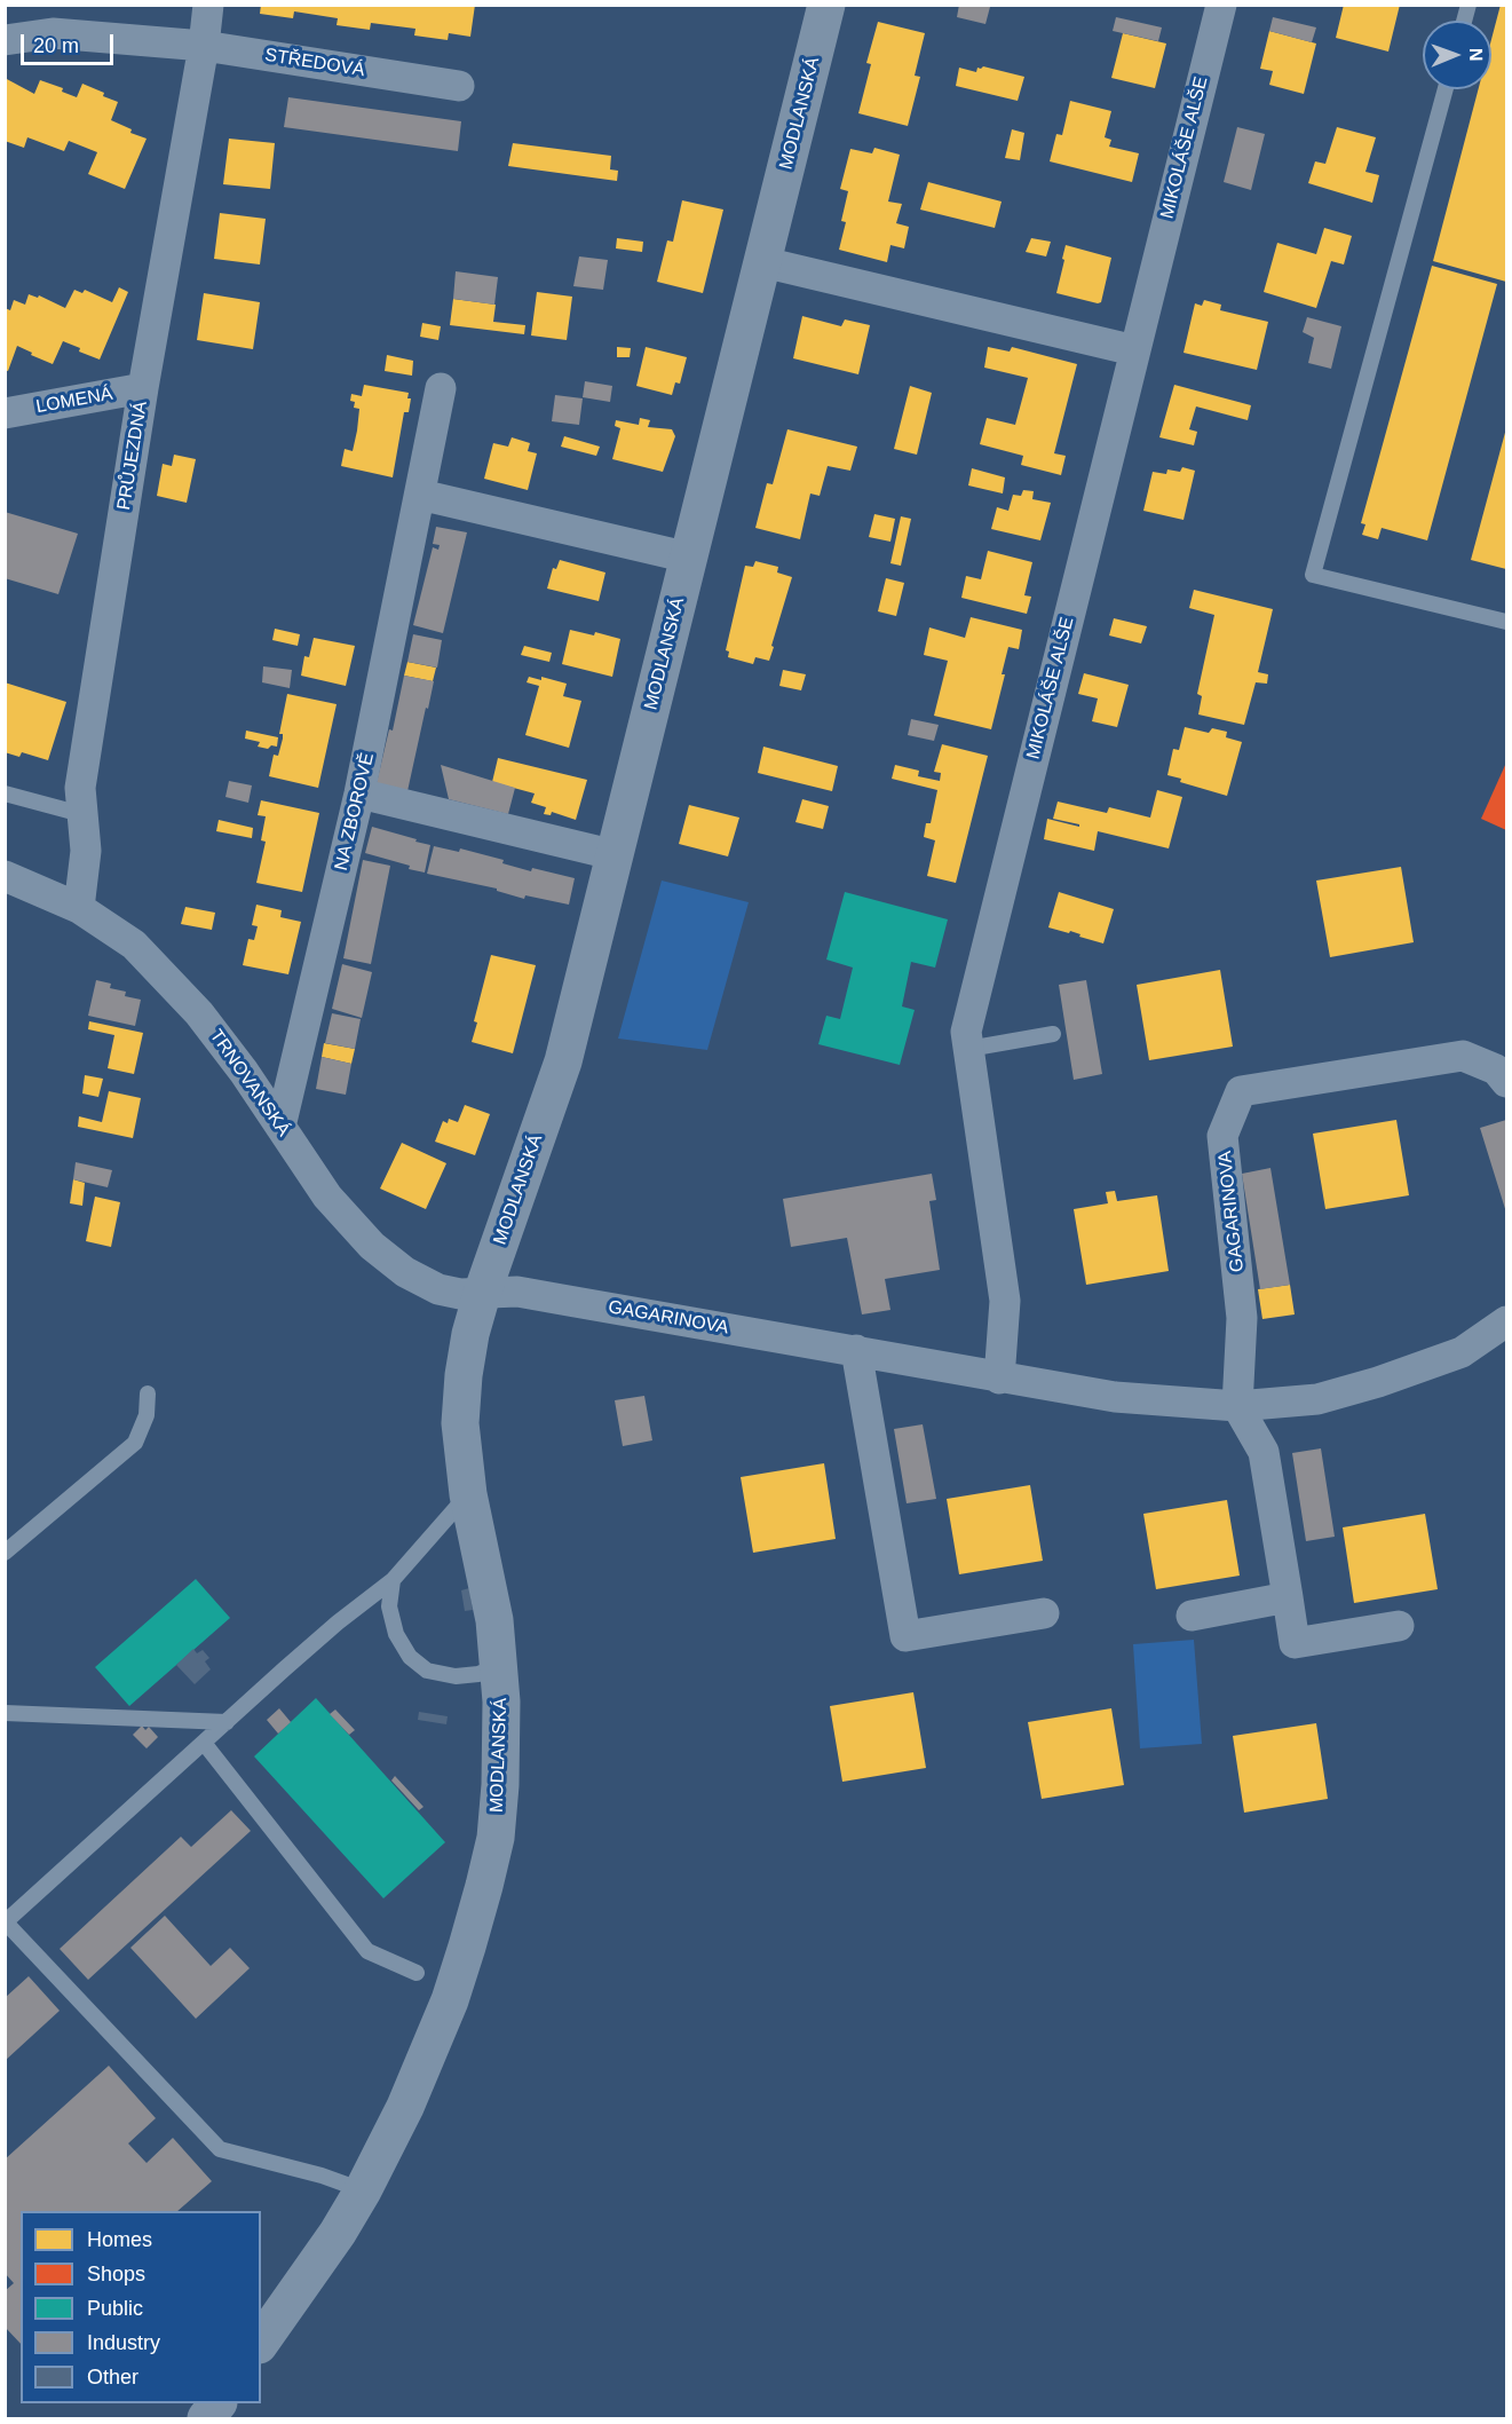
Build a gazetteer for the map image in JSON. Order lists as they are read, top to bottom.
{
  "streets": {
    "street": [
      "STŘEDOVÁ",
      "MODLANSKÁ",
      "MIKOLÁŠE ALŠE",
      "LOMENÁ",
      "PRŮJEZDNÁ",
      "NA ZBOROVĚ",
      "TRNOVANSKÁ",
      "GAGARINOVA"
    ]
  },
  "crossings": [
    ["STŘEDOVÁ", "PRŮJEZDNÁ"],
    ["MODLANSKÁ", "TRNOVANSKÁ"],
    ["MODLANSKÁ", "GAGARINOVA"],
    ["MIKOLÁŠE ALŠE", "GAGARINOVA"],
    ["LOMENÁ", "PRŮJEZDNÁ"],
    ["PRŮJEZDNÁ", "TRNOVANSKÁ"],
    ["NA ZBOROVĚ", "TRNOVANSKÁ"],
    ["TRNOVANSKÁ", "GAGARINOVA"]
  ],
  "legend": [
    "Homes",
    "Shops",
    "Public",
    "Industry",
    "Other"
  ],
  "scale_bar": "20 m",
  "north": "right"
}
